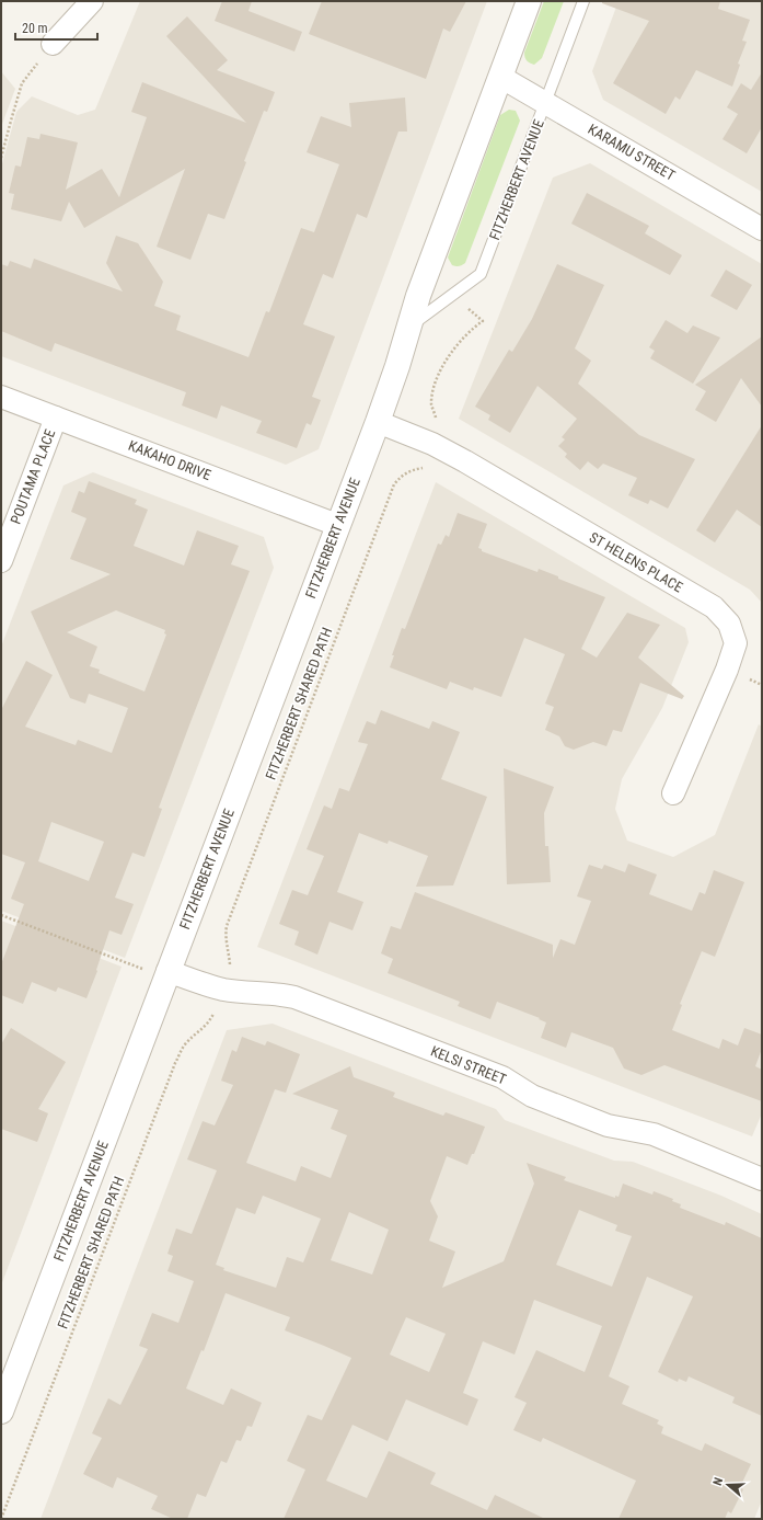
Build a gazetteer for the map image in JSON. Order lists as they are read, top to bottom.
{
  "streets": {
    "street": [
      "KARAMU STREET",
      "FITZHERBERT AVENUE",
      "KAKAHO DRIVE",
      "POUTAMA PLACE",
      "ST HELENS PLACE",
      "KELSI STREET"
    ],
    "path": ["FITZHERBERT SHARED PATH"]
  },
  "crossings": [
    ["KARAMU STREET", "FITZHERBERT AVENUE"],
    ["FITZHERBERT AVENUE", "KAKAHO DRIVE"],
    ["FITZHERBERT AVENUE", "ST HELENS PLACE"],
    ["FITZHERBERT AVENUE", "KELSI STREET"],
    ["KAKAHO DRIVE", "POUTAMA PLACE"]
  ],
  "scale_bar": "20 m",
  "north": "left"
}
